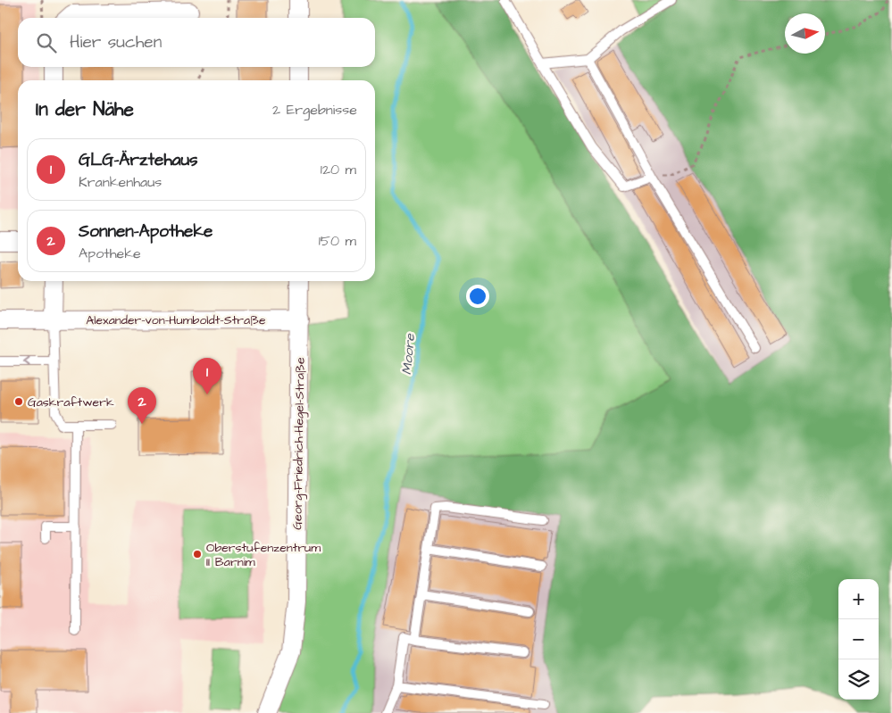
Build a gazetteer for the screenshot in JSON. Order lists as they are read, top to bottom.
{
  "streets": {
    "street": ["Alexander-von-Humboldt-Straße", "Georg-Friedrich-Hegel-Straße"]
  },
  "crossings": [
    ["Alexander-von-Humboldt-Straße", "Georg-Friedrich-Hegel-Straße"]
  ],
  "water": ["Moore"],
  "places": ["Gaskraftwerk", "Oberstufenzentrum II Barnim"],
  "north": "right",
  "page": {
    "search": "Hier suchen",
    "heading": ["In der Nähe", "2 Ergebnisse"],
    "list": [
      {
        "mark": "1",
        "name": "GLG-Ärztehaus",
        "note": "Krankenhaus",
        "value": "120 m"
      },
      {
        "mark": "2",
        "name": "Sonnen-Apotheke",
        "note": "Apotheke",
        "value": "150 m"
      }
    ],
    "pins": ["1", "2"],
    "map_buttons": ["+", "−"]
  }
}
